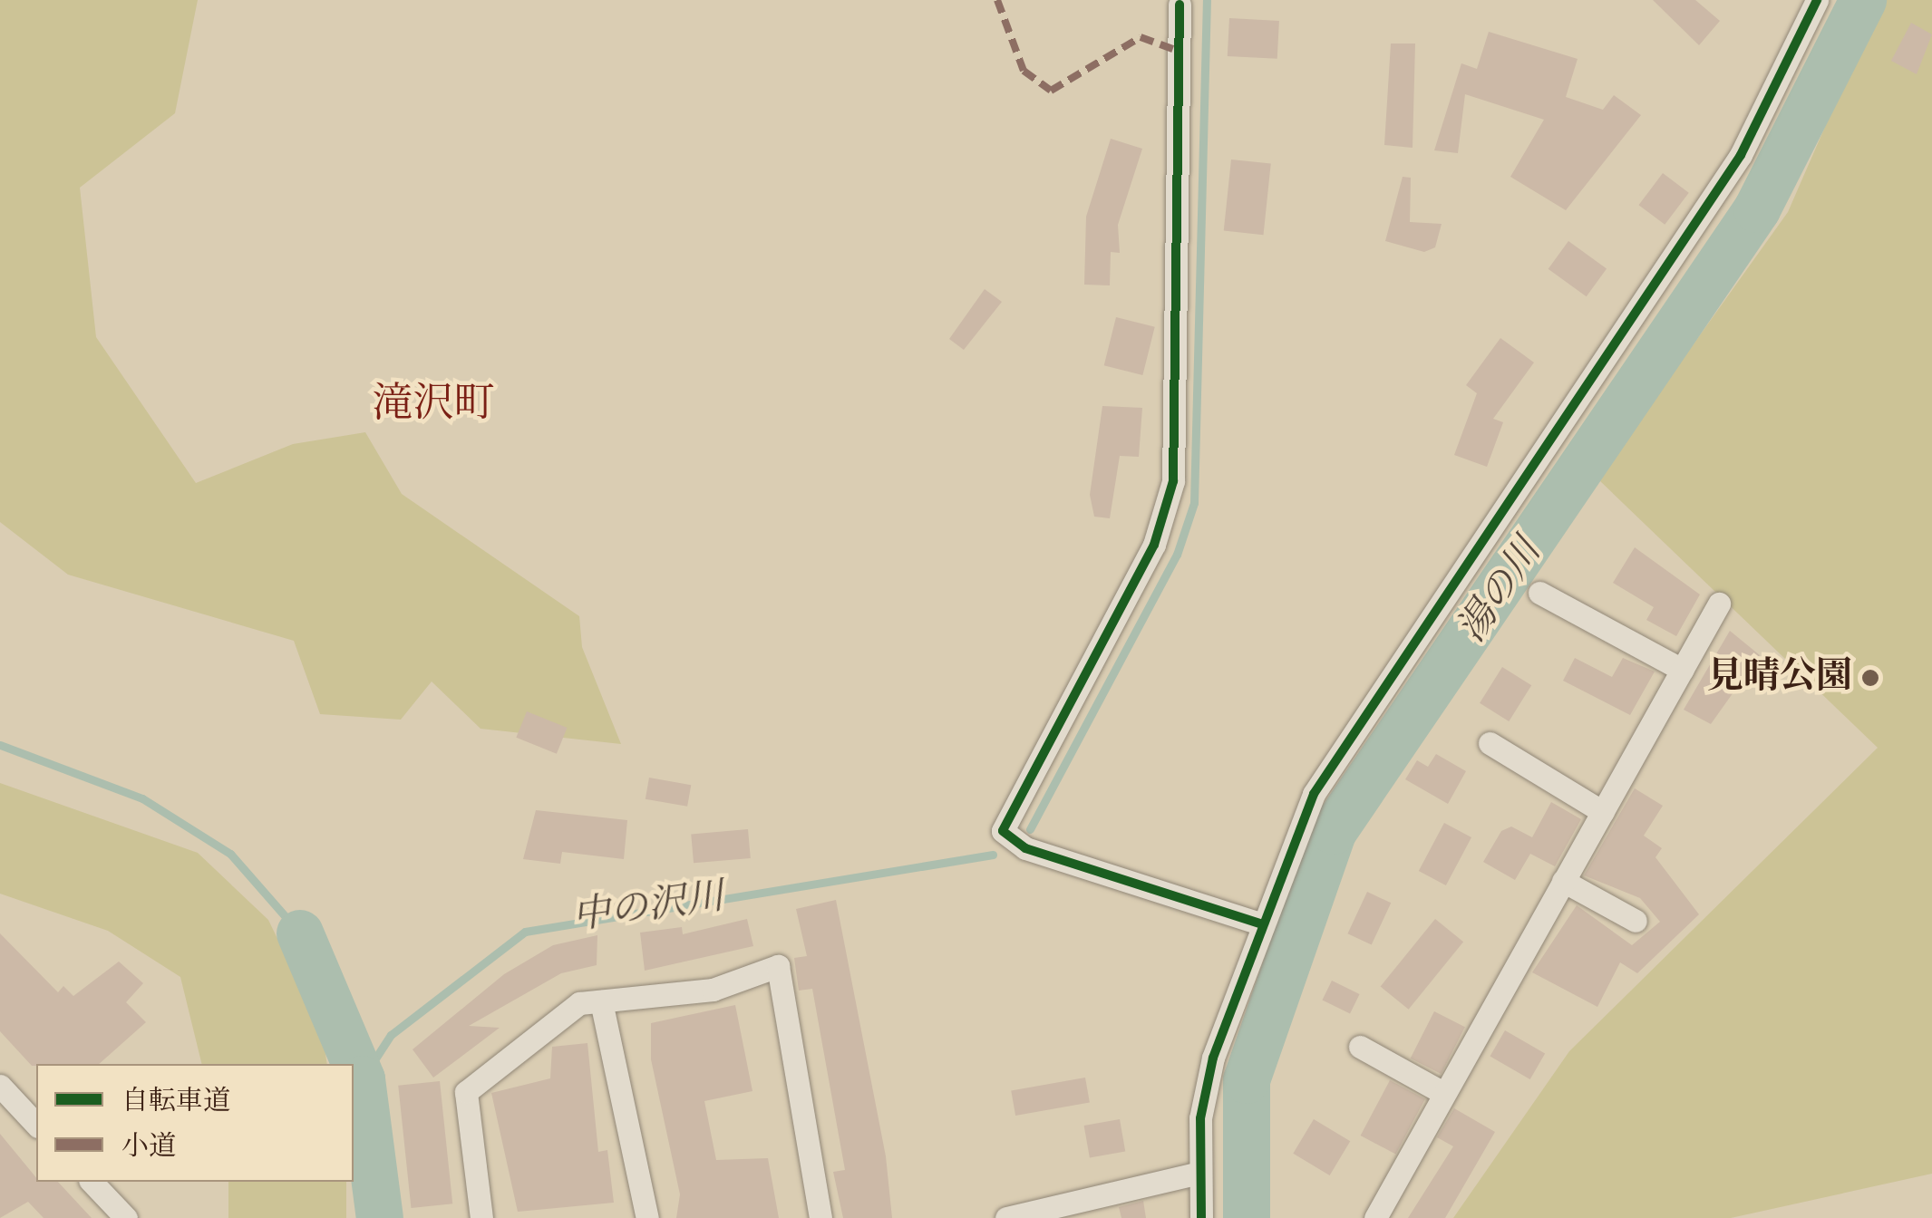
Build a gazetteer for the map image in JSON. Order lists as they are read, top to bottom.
{
  "districts": ["滝沢町"],
  "water": ["湯の川", "中の沢川"],
  "places": ["見晴公園"],
  "legend": ["自転車道", "小道"]
}
